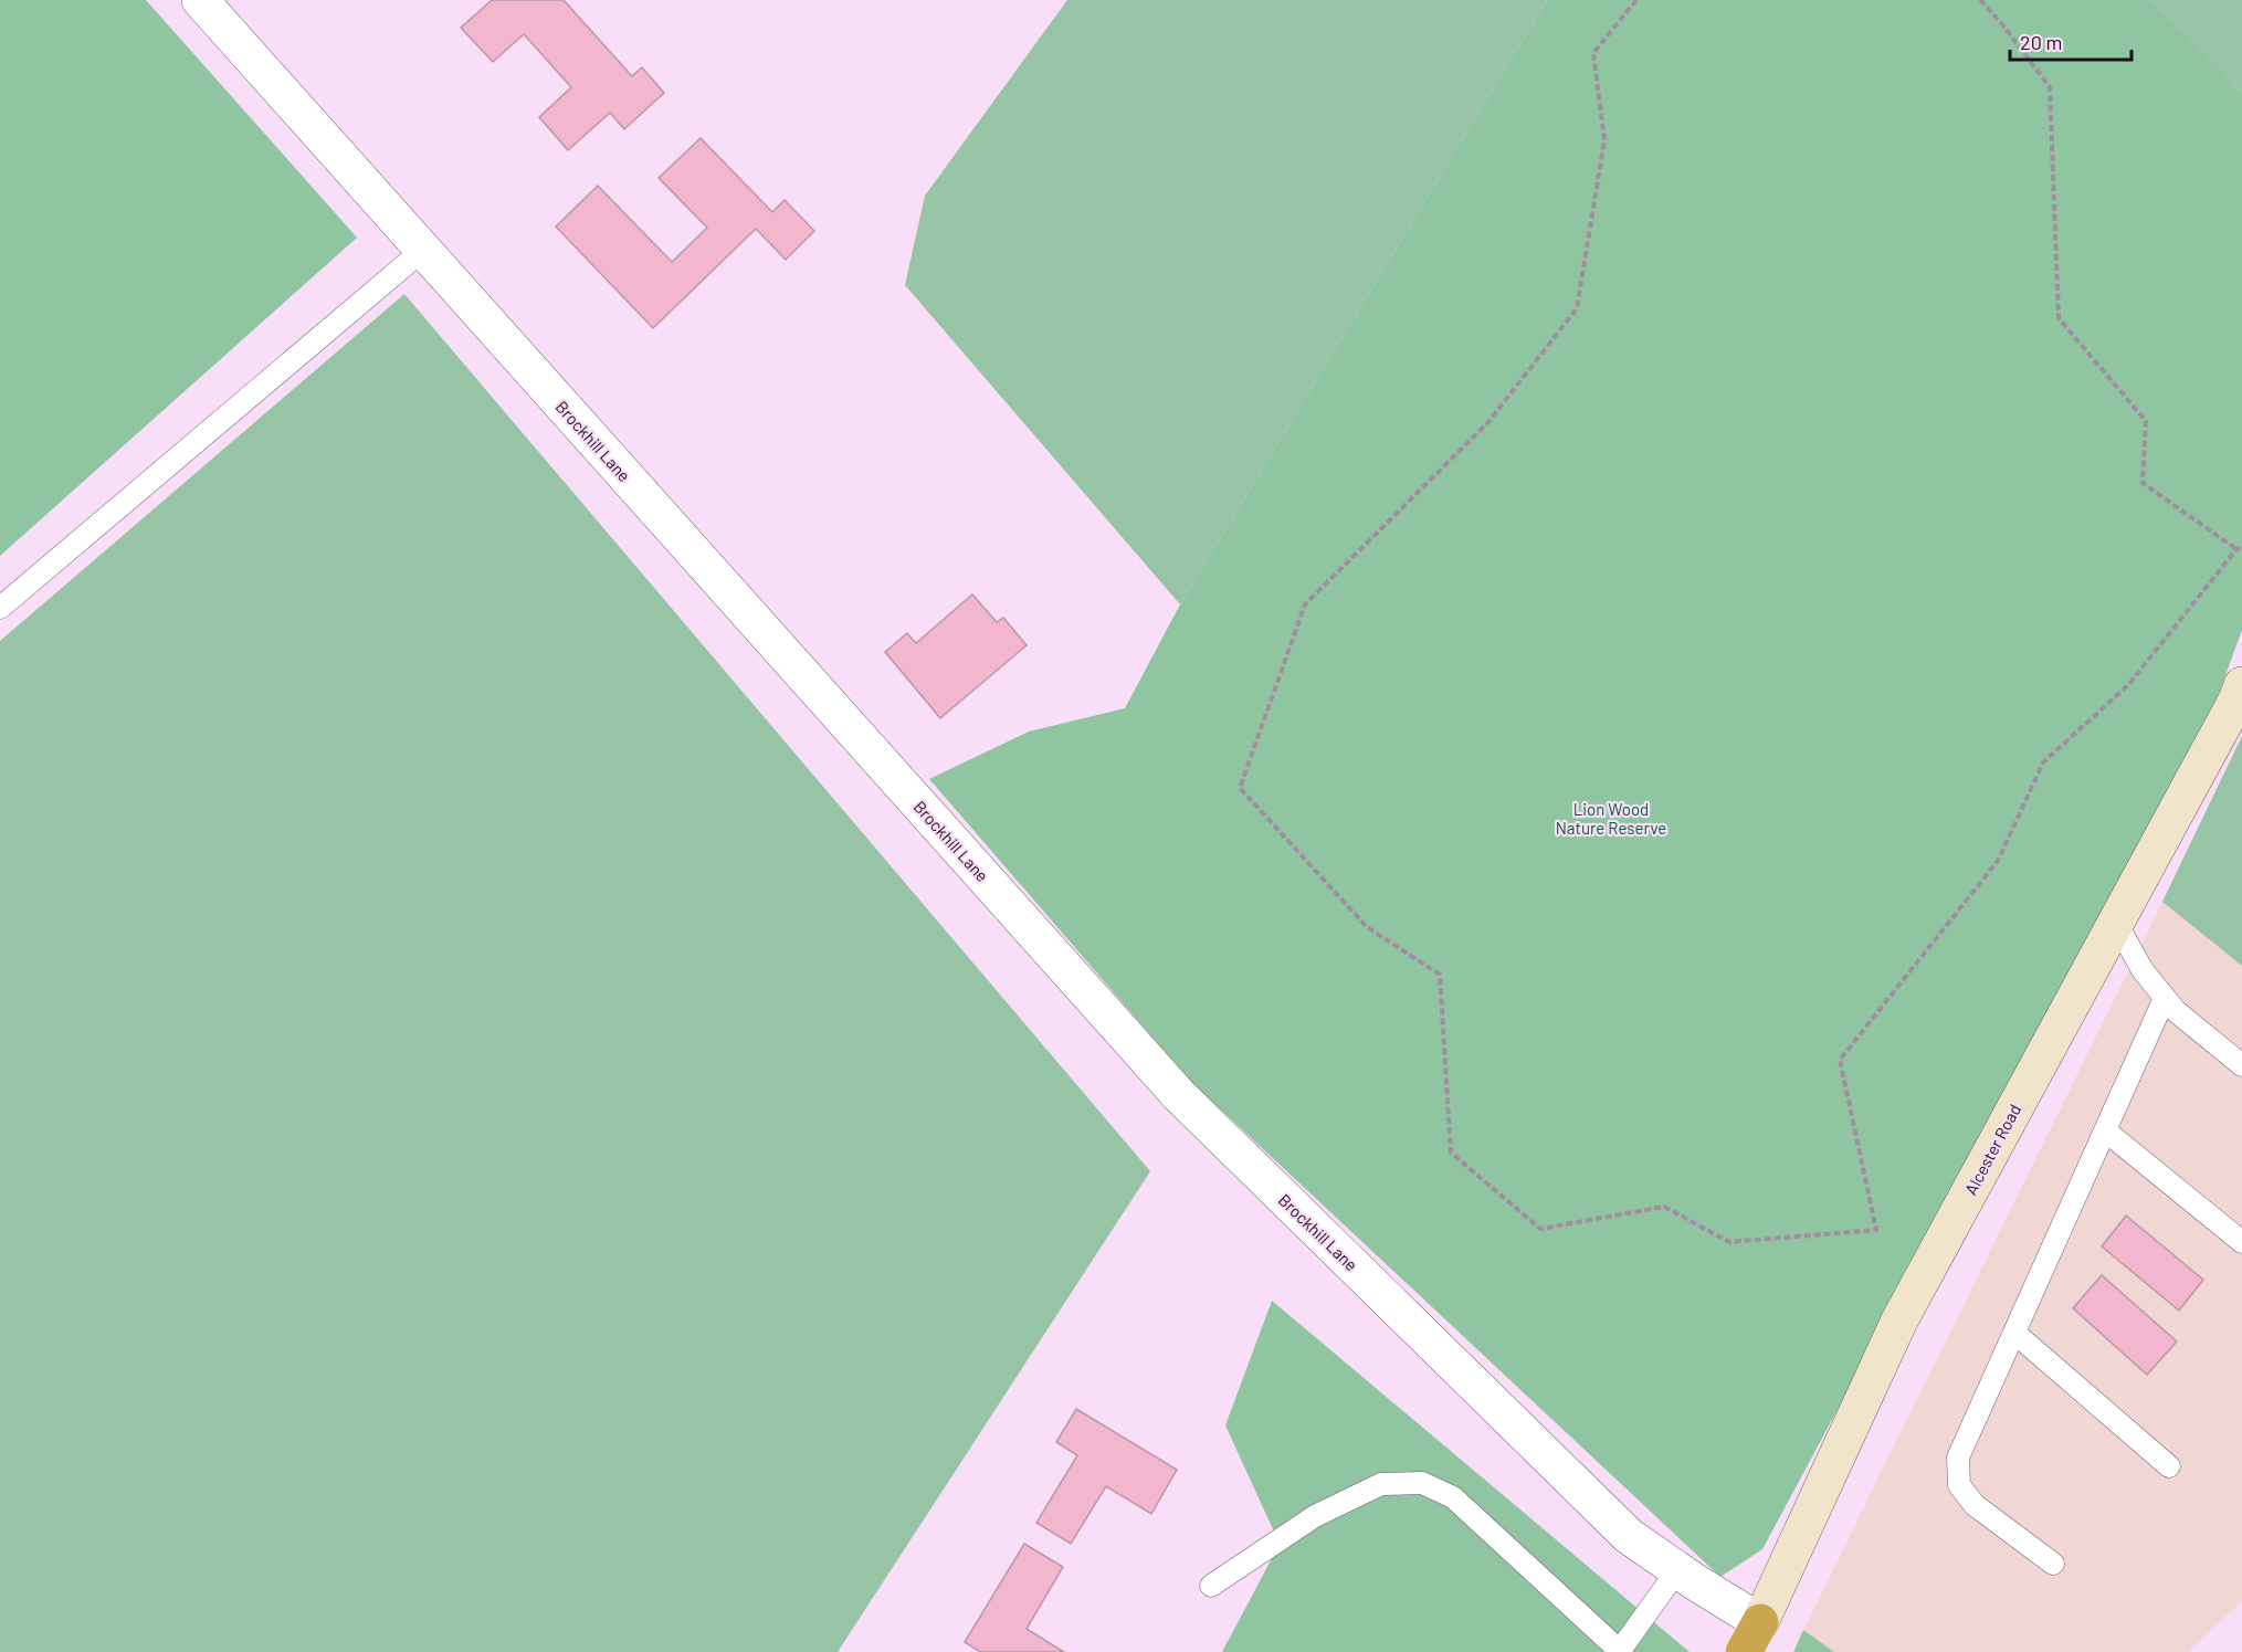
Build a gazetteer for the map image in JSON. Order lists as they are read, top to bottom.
{
  "streets": {
    "street": ["Brockhill Lane", "Alcester Road"]
  },
  "crossings": [
    ["Brockhill Lane", "Alcester Road"]
  ],
  "parks": ["Lion Wood Nature Reserve"],
  "scale_bar": "20 m"
}
